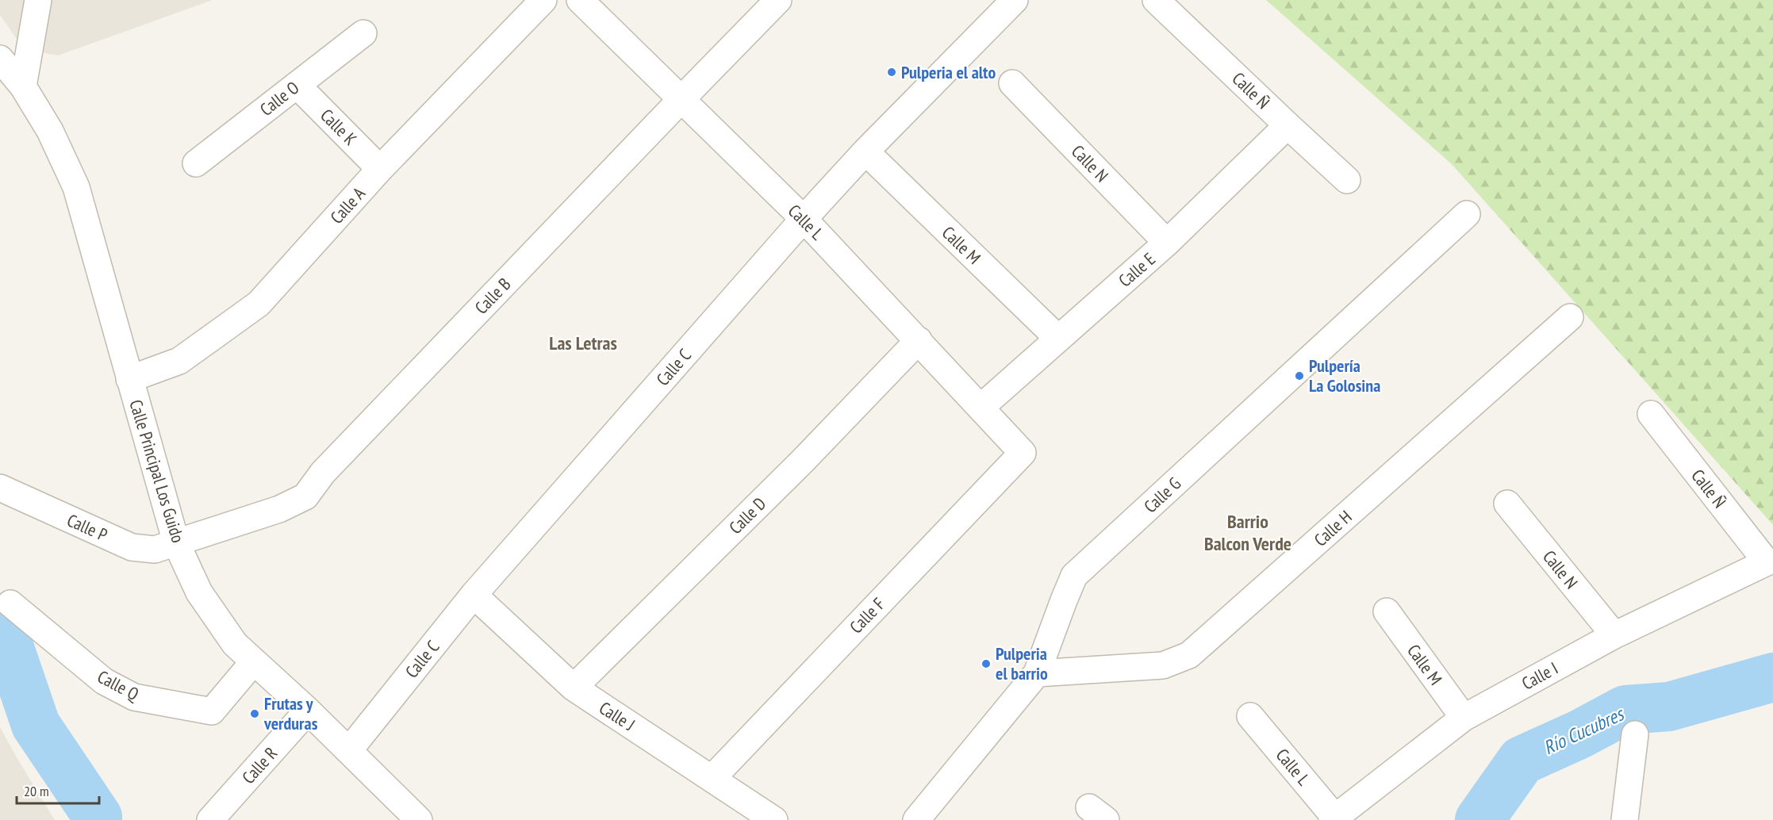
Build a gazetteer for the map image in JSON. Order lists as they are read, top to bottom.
{
  "streets": {
    "street": [
      "Calle Ñ",
      "Calle O",
      "Calle K",
      "Calle N",
      "Calle A",
      "Calle L",
      "Calle M",
      "Calle E",
      "Calle B",
      "Calle C",
      "Calle Principal Los Guido",
      "Calle G",
      "Calle D",
      "Calle P",
      "Calle H",
      "Calle F",
      "Calle I",
      "Calle Q",
      "Calle J",
      "Calle R"
    ]
  },
  "crossings": [
    ["Calle Ñ", "Calle E"],
    ["Calle Ñ", "Calle I"],
    ["Calle O", "Calle K"],
    ["Calle K", "Calle A"],
    ["Calle N", "Calle E"],
    ["Calle N", "Calle I"],
    ["Calle A", "Calle Principal Los Guido"],
    ["Calle L", "Calle E"],
    ["Calle L", "Calle B"],
    ["Calle L", "Calle C"],
    ["Calle L", "Calle D"],
    ["Calle L", "Calle F"],
    ["Calle L", "Calle I"],
    ["Calle M", "Calle E"],
    ["Calle M", "Calle C"],
    ["Calle M", "Calle I"],
    ["Calle B", "Calle Principal Los Guido"],
    ["Calle B", "Calle P"],
    ["Calle C", "Calle Principal Los Guido"],
    ["Calle C", "Calle J"],
    ["Calle Principal Los Guido", "Calle P"],
    ["Calle Principal Los Guido", "Calle Q"],
    ["Calle Principal Los Guido", "Calle R"],
    ["Calle G", "Calle H"],
    ["Calle D", "Calle J"],
    ["Calle F", "Calle J"]
  ],
  "districts": ["Las Letras", "Barrio Balcon Verde"],
  "water": ["Río Cucubres"],
  "places": [
    "Pulperia el alto",
    "Pulpería La Golosina",
    "Pulperia el barrio",
    "Frutas y verduras"
  ],
  "scale_bar": "20 m"
}
